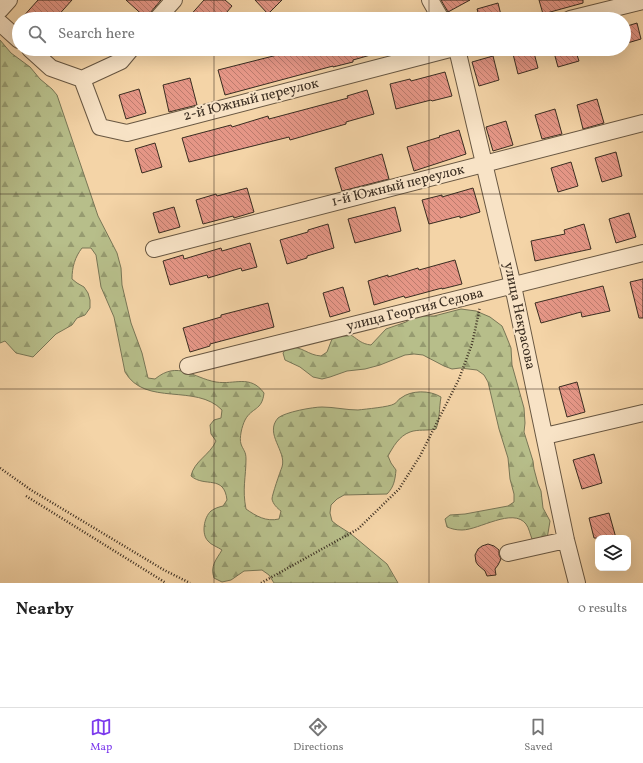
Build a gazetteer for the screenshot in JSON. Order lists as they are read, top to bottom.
{
  "streets": {
    "street": [
      "2-й Южный переулок",
      "1-й Южный переулок",
      "улица Георгия Седова",
      "улица Некрасова"
    ]
  },
  "crossings": [
    ["1-й Южный переулок", "улица Некрасова"],
    ["улица Георгия Седова", "улица Некрасова"]
  ],
  "page": {
    "search": "Search here",
    "heading": ["Nearby", "0 results"],
    "nav": ["Map", "Directions", "Saved"]
  }
}
